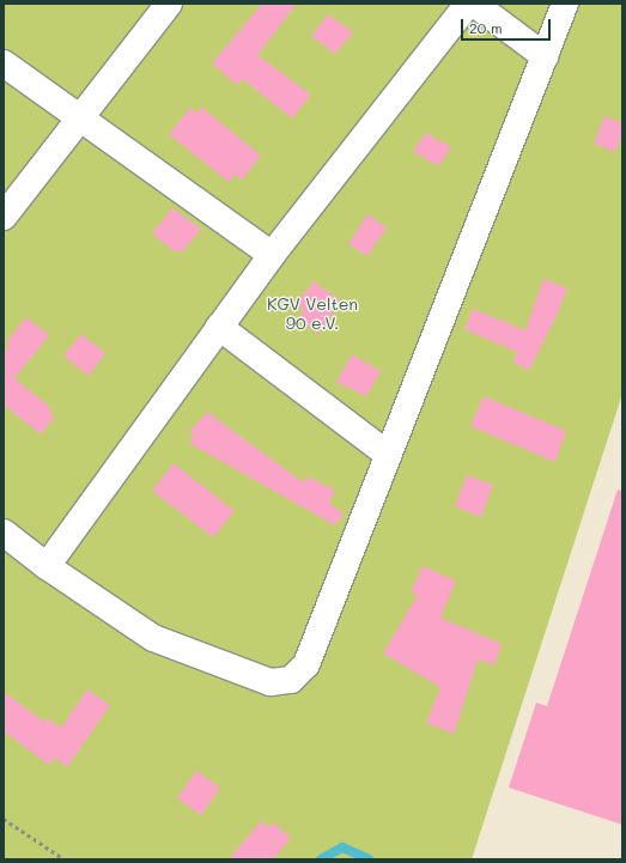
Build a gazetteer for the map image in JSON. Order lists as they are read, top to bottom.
{
  "parks": ["KGV Velten 90 e.V."],
  "scale_bar": "20 m"
}
